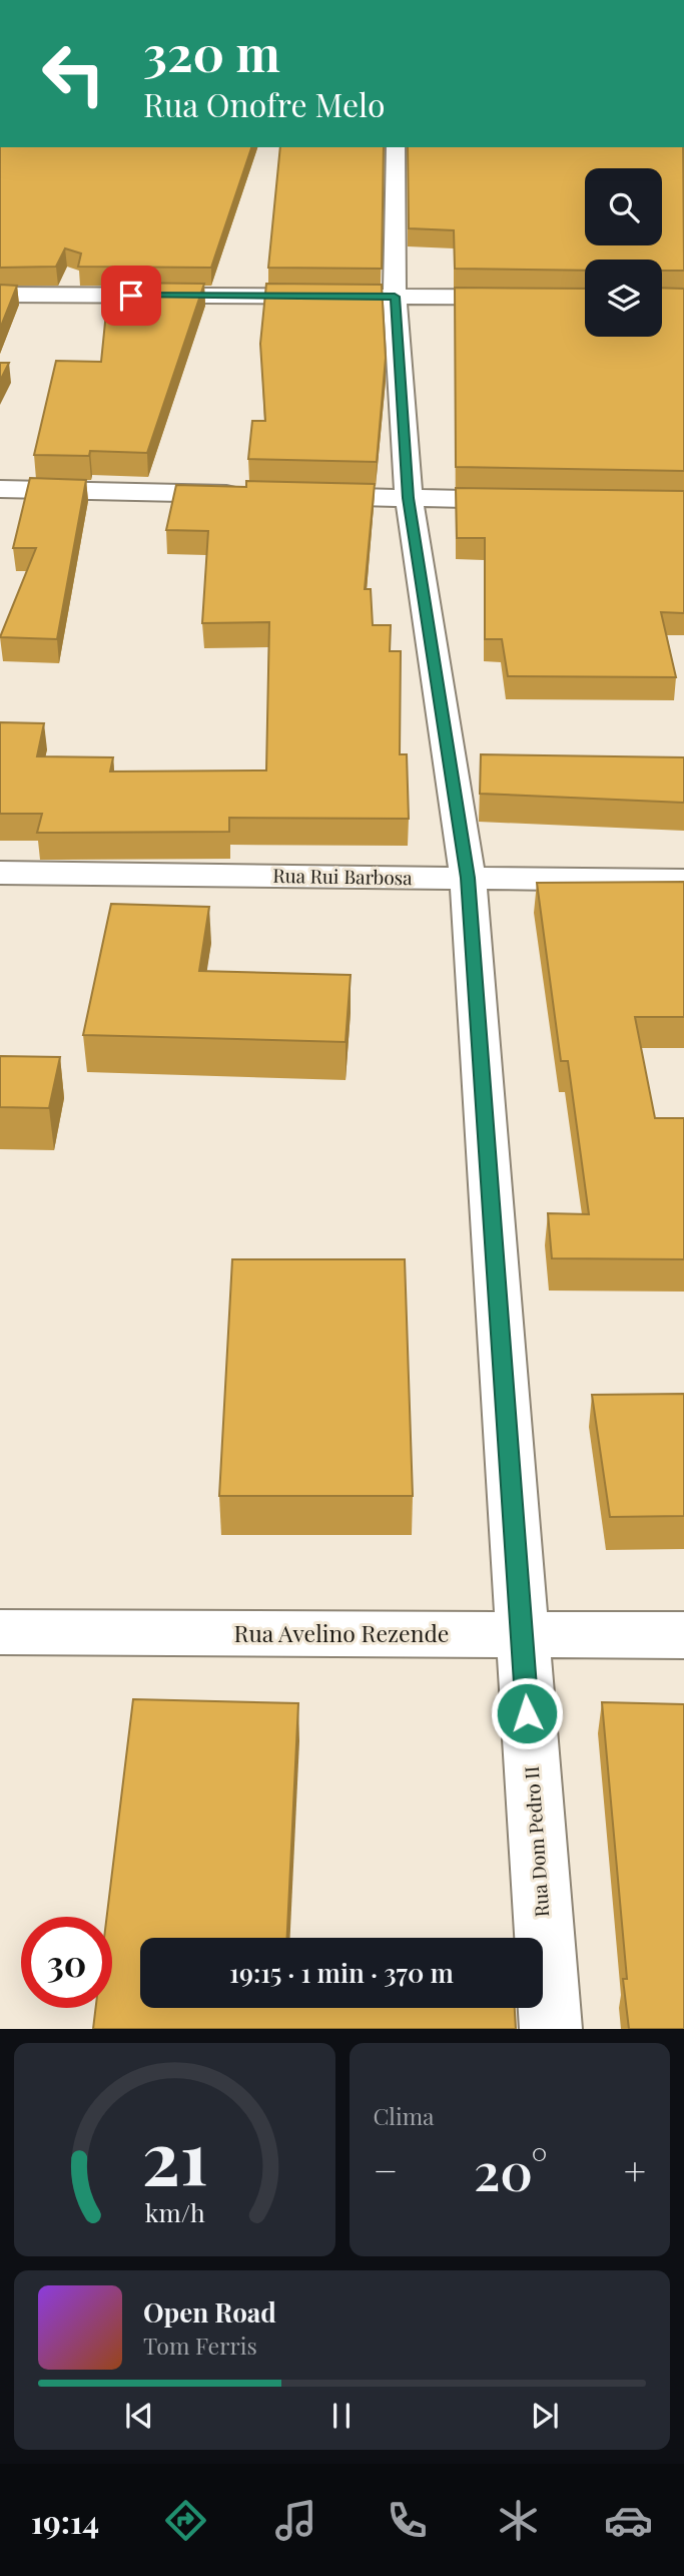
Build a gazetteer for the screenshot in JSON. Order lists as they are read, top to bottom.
{
  "streets": {
    "street": ["Rua Rui Barbosa", "Rua Avelino Rezende", "Rua Dom Pedro II"]
  },
  "crossings": [
    ["Rua Rui Barbosa", "Rua Dom Pedro II"],
    ["Rua Avelino Rezende", "Rua Dom Pedro II"]
  ],
  "page": {
    "turn": ["320 m", "Rua Onofre Melo"],
    "limit": "30",
    "trip": "19:15 · 1 min · 370 m",
    "tile": "Clima",
    "heat": ["−", "20°", "+"],
    "song": ["Open Road", "Tom Ferris"],
    "tabs": "19:14",
    "gauge": ["21", "km/h"]
  }
}
